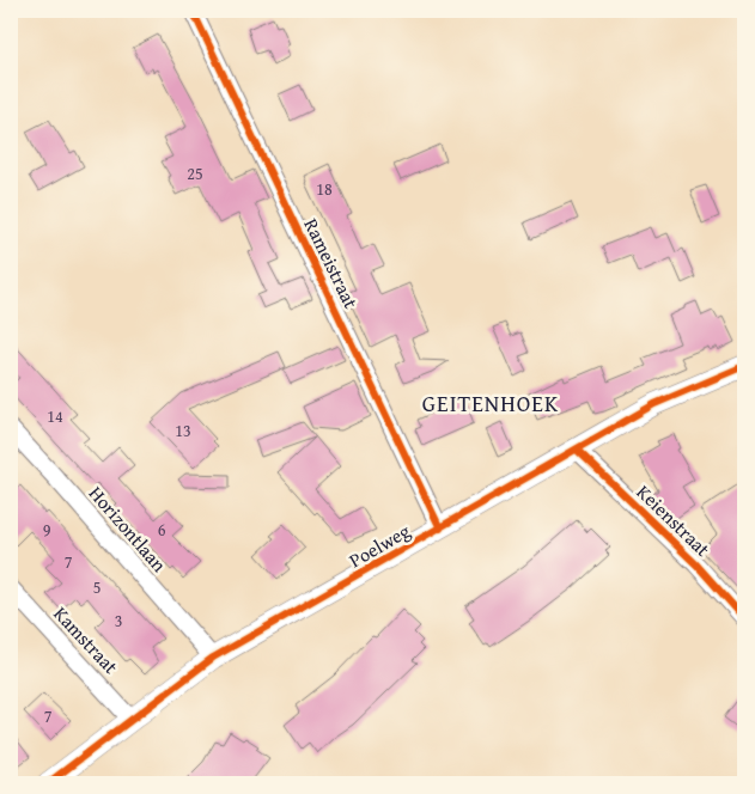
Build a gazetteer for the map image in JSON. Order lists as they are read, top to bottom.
{
  "streets": {
    "street": [
      "Rameistraat",
      "Keienstraat",
      "Horizontlaan",
      "Poelweg",
      "Kamstraat"
    ]
  },
  "crossings": [
    ["Rameistraat", "Poelweg"],
    ["Keienstraat", "Poelweg"],
    ["Horizontlaan", "Poelweg"],
    ["Poelweg", "Kamstraat"]
  ],
  "districts": ["GEITENHOEK"],
  "house_numbers": [
    "25",
    "18",
    "14",
    "13",
    "9",
    "6",
    "7",
    "5",
    "3",
    "7"
  ]
}
